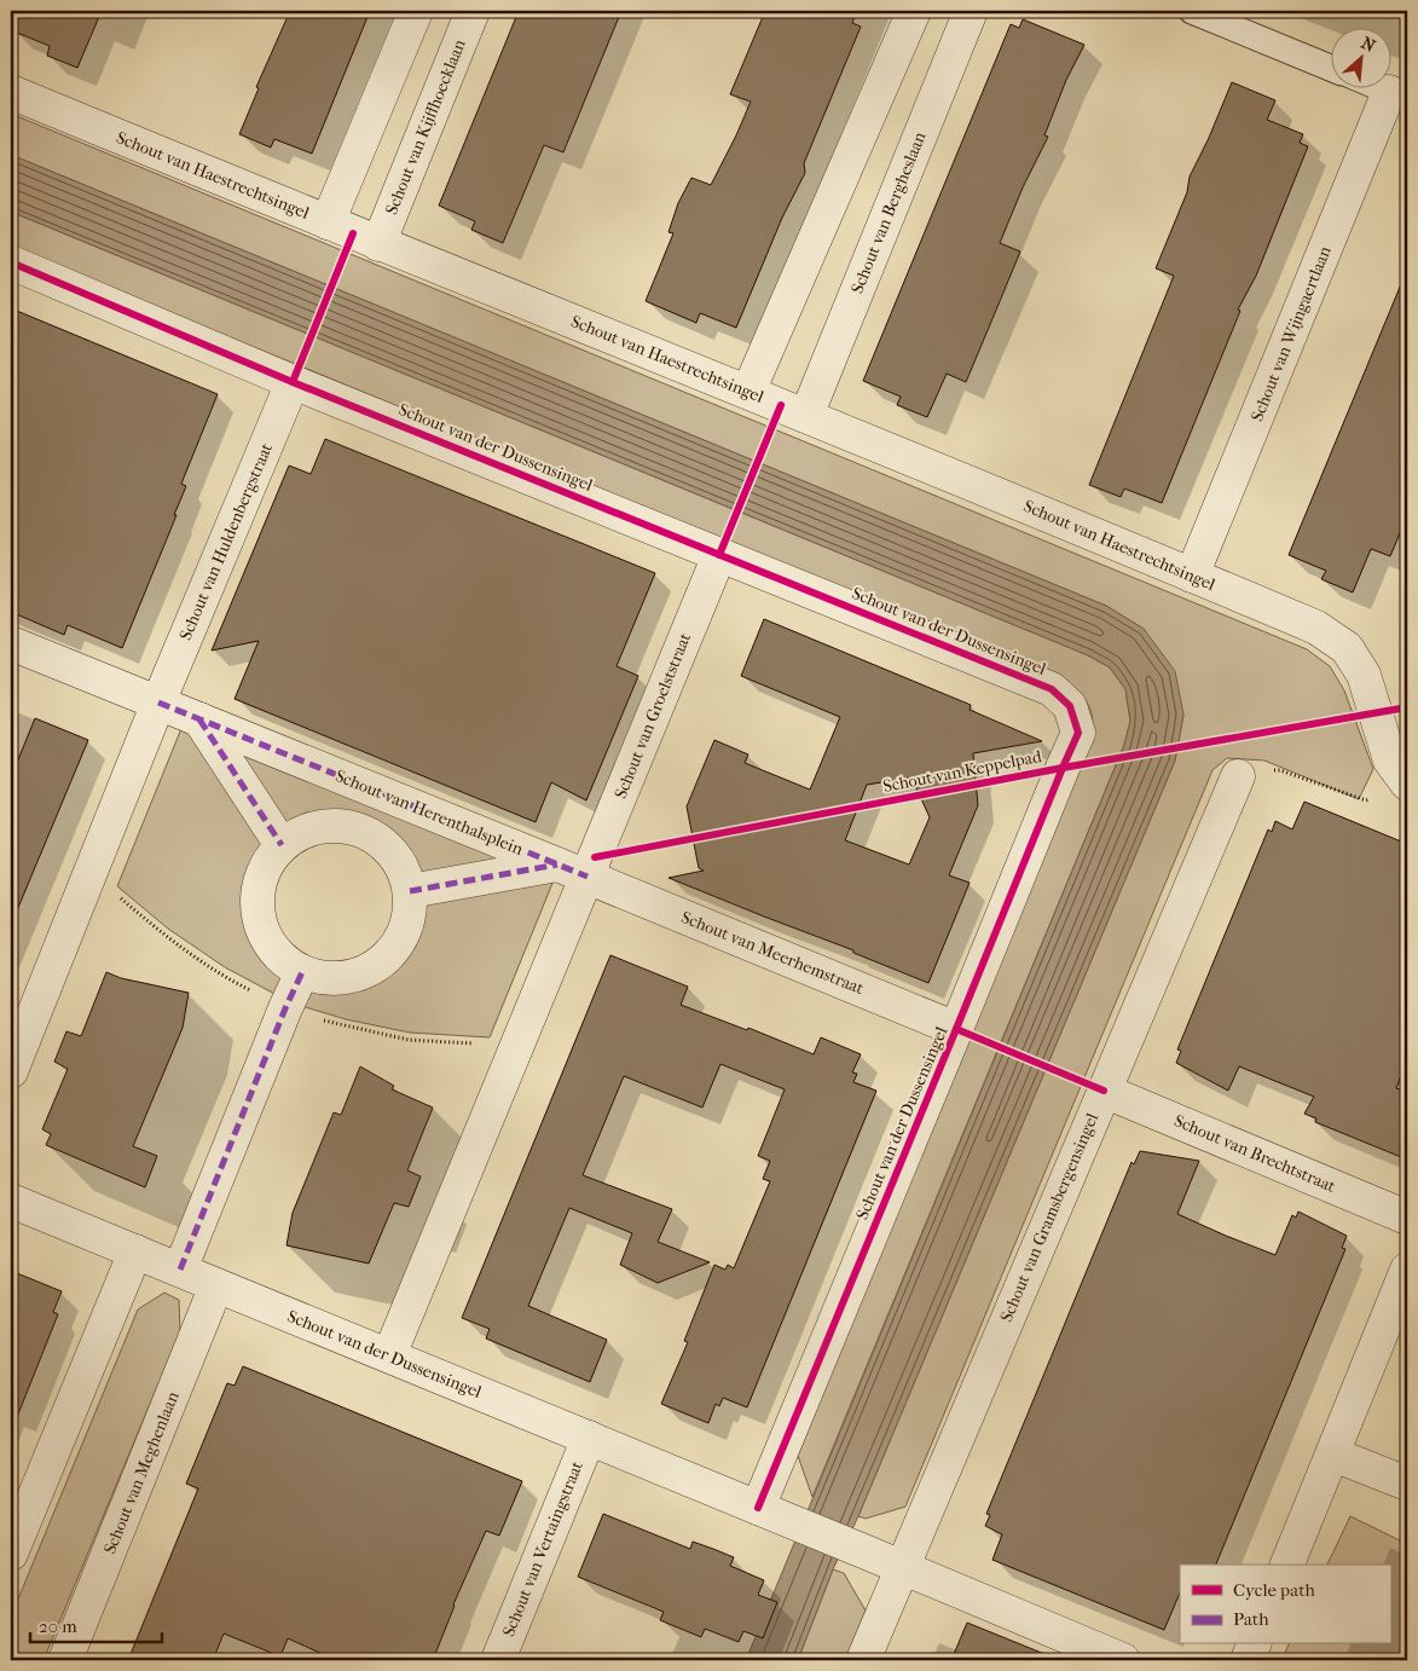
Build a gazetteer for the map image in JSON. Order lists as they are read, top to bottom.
{
  "streets": {
    "street": [
      "Schout van Kijffhoecklaan",
      "Schout van Haestrechtsingel",
      "Schout van Bergheslaan",
      "Schout van Wijngaertlaan",
      "Schout van der Dussensingel",
      "Schout van Huldenbergstraat",
      "Schout van Groelststraat",
      "Schout van Herenthalsplein",
      "Schout van Meerhemstraat",
      "Schout van Brechtstraat",
      "Schout van Gramsbergensingel",
      "Schout van Meghenlaan",
      "Schout van Vertaingstraat"
    ],
    "cycle path": ["Schout van Keppelpad"]
  },
  "crossings": [
    ["Schout van Kijffhoecklaan", "Schout van Haestrechtsingel"],
    ["Schout van Haestrechtsingel", "Schout van Bergheslaan"],
    ["Schout van Haestrechtsingel", "Schout van Wijngaertlaan"],
    ["Schout van der Dussensingel", "Schout van Huldenbergstraat"],
    ["Schout van der Dussensingel", "Schout van Groelststraat"],
    ["Schout van der Dussensingel", "Schout van Meerhemstraat"],
    ["Schout van der Dussensingel", "Schout van Gramsbergensingel"],
    ["Schout van der Dussensingel", "Schout van Meghenlaan"],
    ["Schout van der Dussensingel", "Schout van Vertaingstraat"],
    ["Schout van Huldenbergstraat", "Schout van Herenthalsplein"],
    ["Schout van Groelststraat", "Schout van Herenthalsplein"],
    ["Schout van Groelststraat", "Schout van Meerhemstraat"],
    ["Schout van Herenthalsplein", "Schout van Meerhemstraat"],
    ["Schout van Brechtstraat", "Schout van Gramsbergensingel"]
  ],
  "legend": ["Cycle path", "Path"],
  "scale_bar": "20 m",
  "north": "top right"
}
